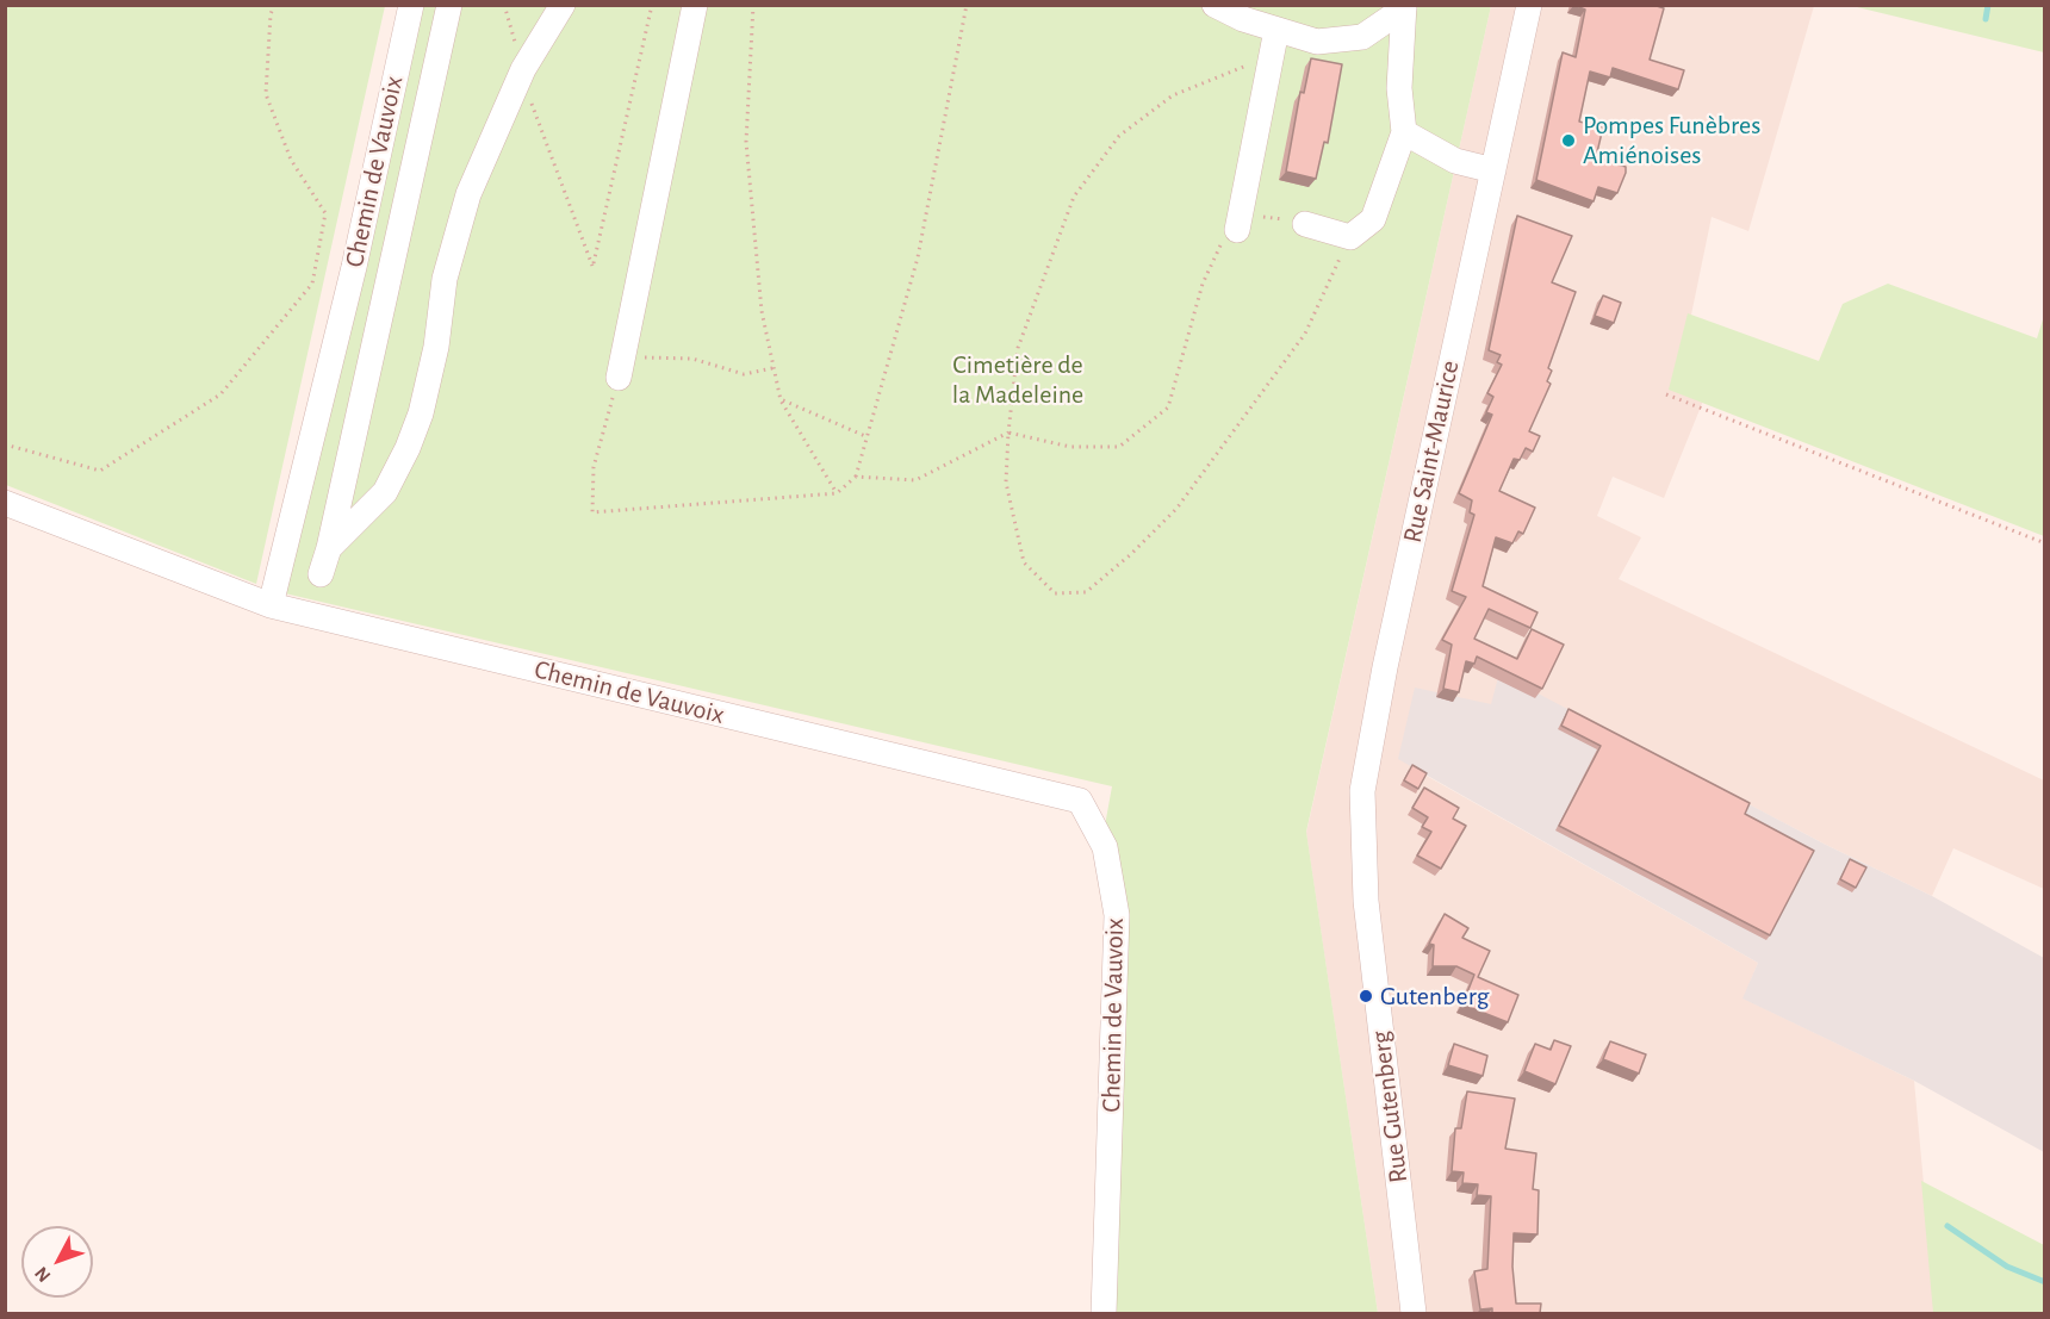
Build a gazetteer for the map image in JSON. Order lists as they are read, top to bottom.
{
  "streets": {
    "street": ["Chemin de Vauvoix", "Rue Saint-Maurice", "Rue Gutenberg"]
  },
  "crossings": [
    ["Rue Saint-Maurice", "Rue Gutenberg"]
  ],
  "parks": ["Cimetière de la Madeleine"],
  "places": ["Pompes Funèbres Amiénoises", "Gutenberg"],
  "north": "bottom left"
}
